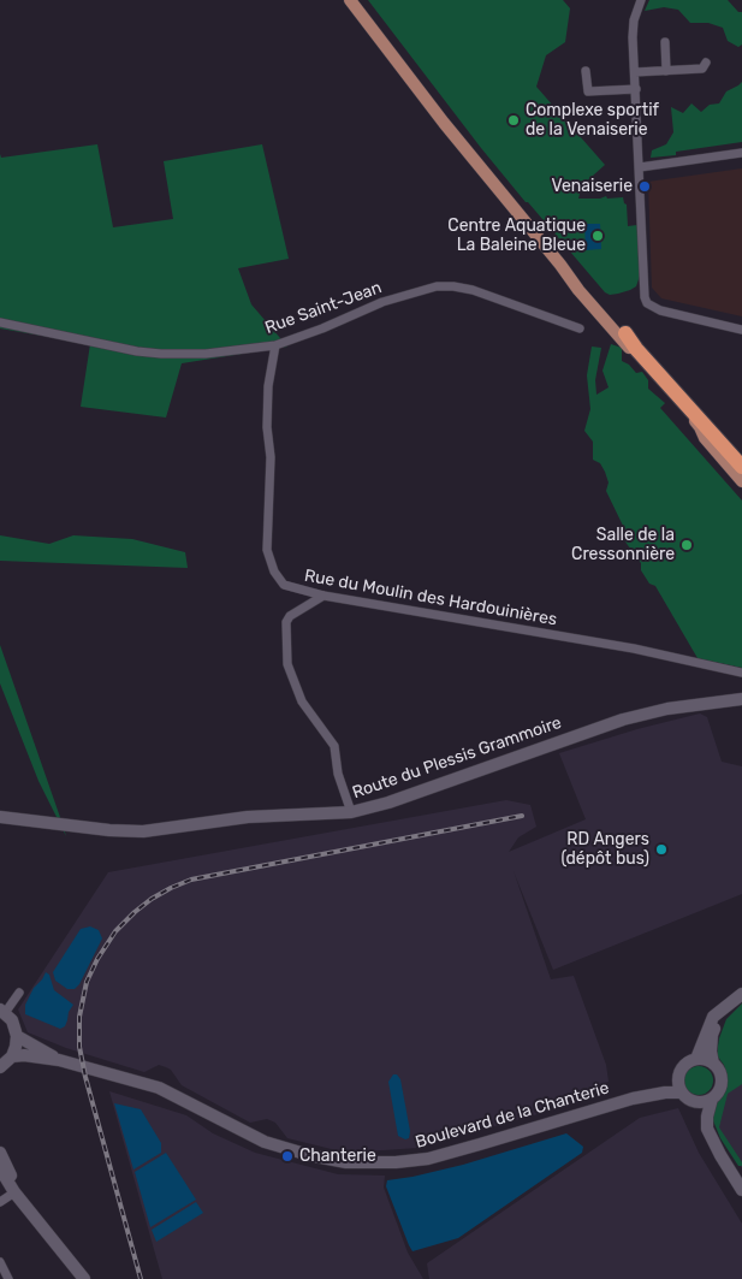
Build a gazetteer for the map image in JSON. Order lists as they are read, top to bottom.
{
  "streets": {
    "street": [
      "Rue Saint-Jean",
      "Rue du Moulin des Hardouinières",
      "Route du Plessis Grammoire",
      "Boulevard de la Chanterie"
    ]
  },
  "crossings": [
    ["Rue Saint-Jean", "Rue du Moulin des Hardouinières"]
  ],
  "places": [
    "Complexe sportif de la Venaiserie",
    "Venaiserie",
    "Centre Aquatique La Baleine Bleue",
    "Salle de la Cressonnière",
    "RD Angers (dépôt bus)",
    "Chanterie"
  ]
}
